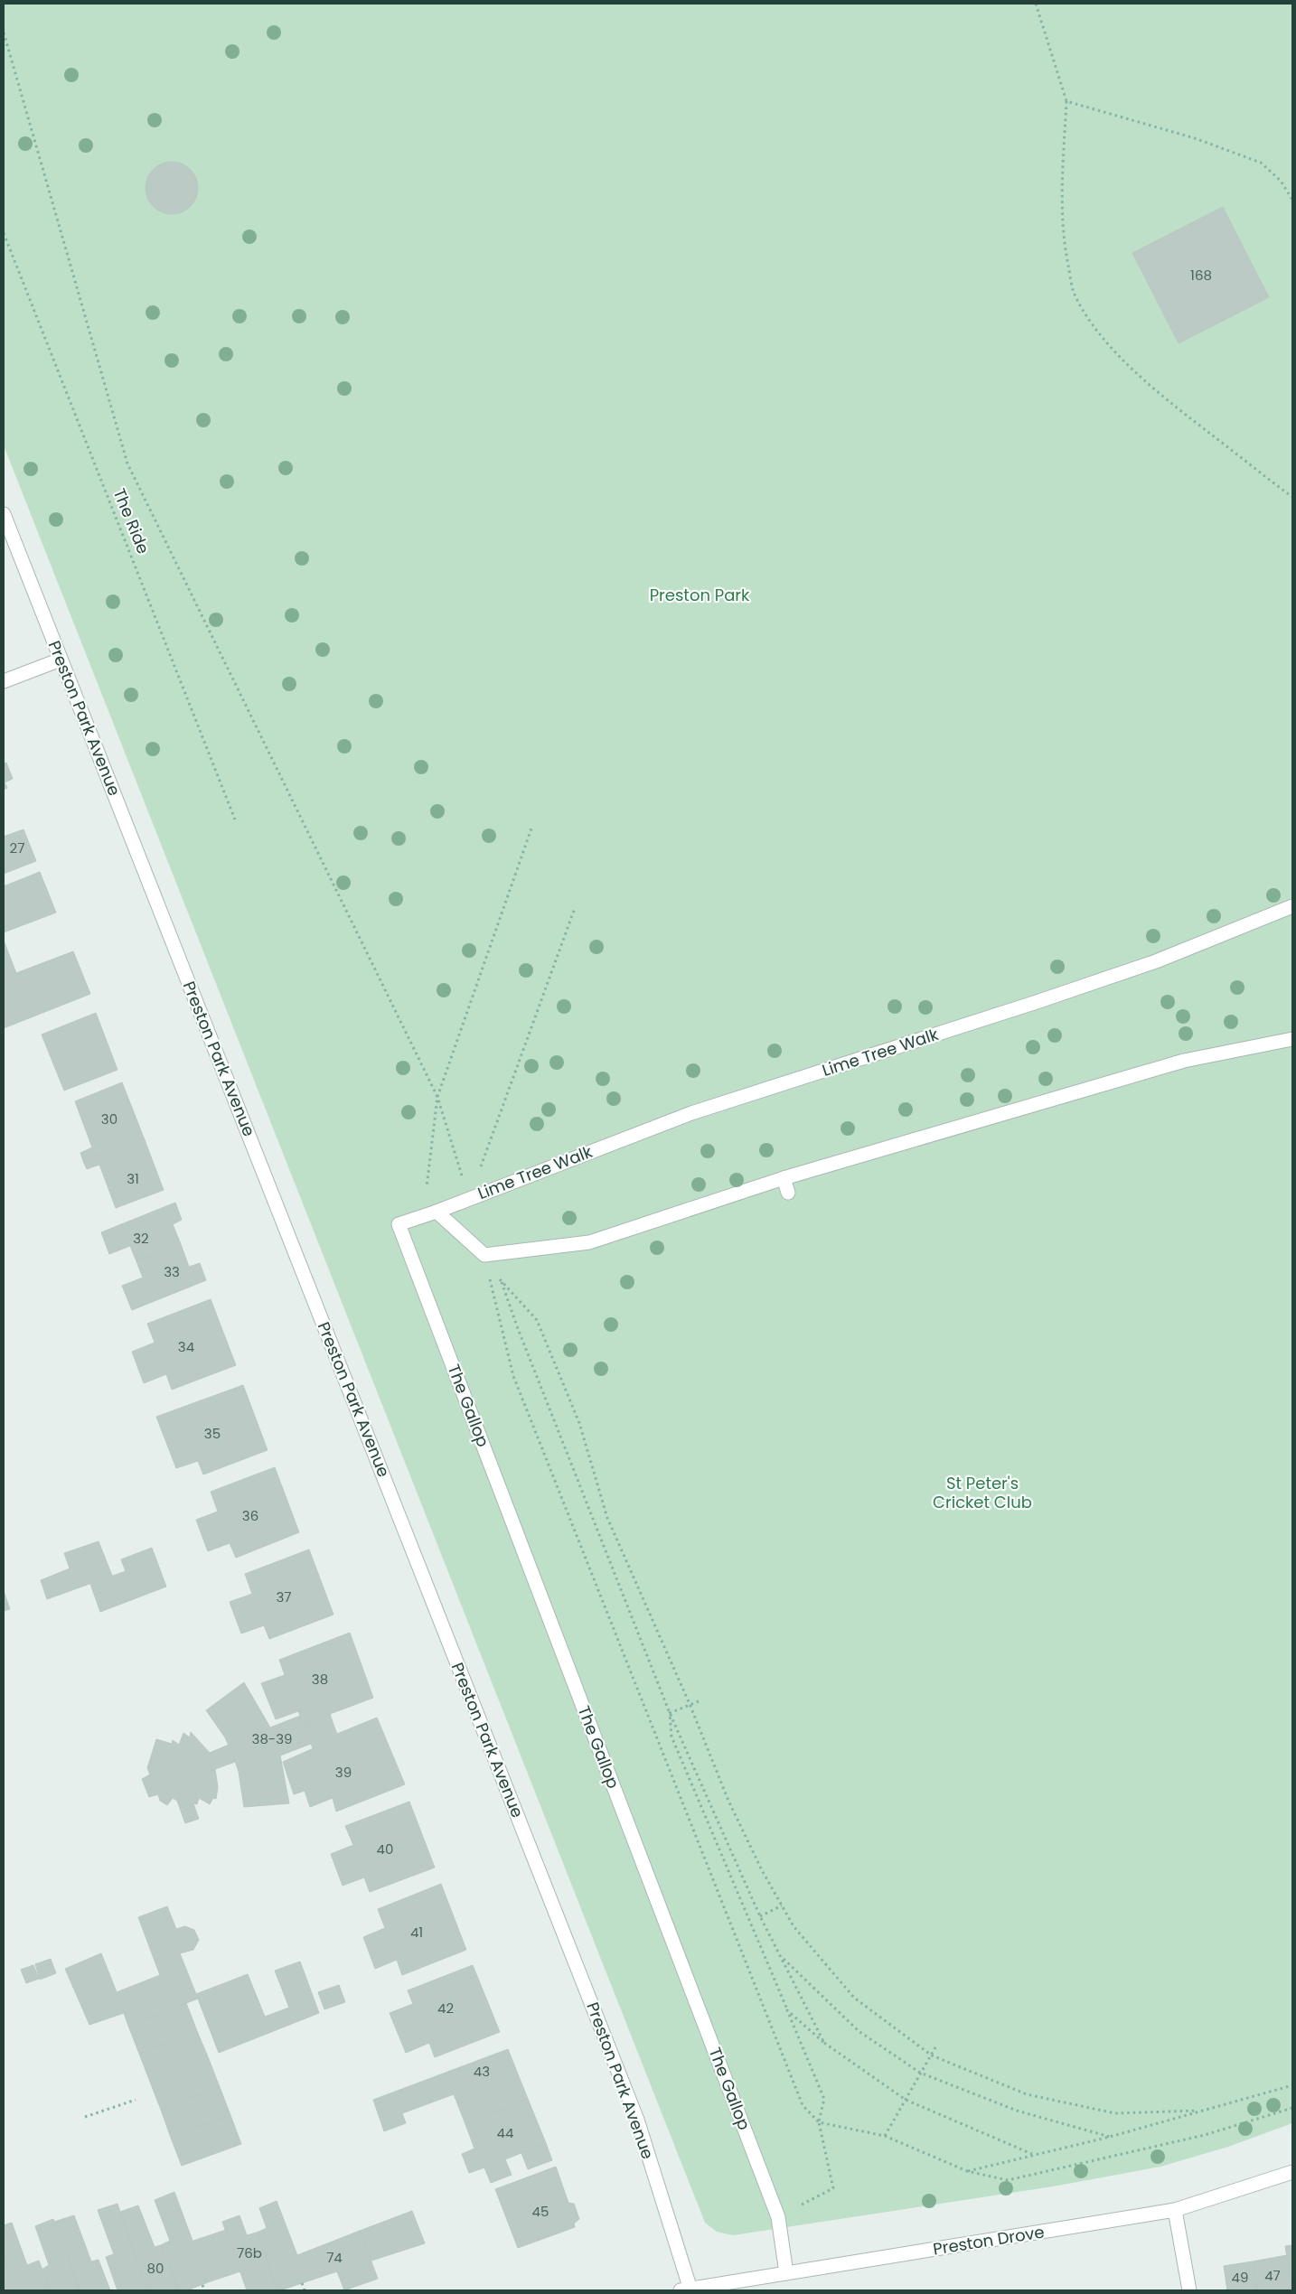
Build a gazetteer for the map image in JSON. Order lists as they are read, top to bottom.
{
  "streets": {
    "street": [
      "Preston Park Avenue",
      "Lime Tree Walk",
      "The Gallop",
      "Preston Drove"
    ],
    "path": ["The Ride"]
  },
  "crossings": [
    ["Preston Park Avenue", "Preston Drove"],
    ["Lime Tree Walk", "The Gallop"],
    ["The Gallop", "Preston Drove"]
  ],
  "parks": ["Preston Park", "St Peter's Cricket Club"],
  "house_numbers": [
    "168",
    "27",
    "30",
    "31",
    "32",
    "33",
    "34",
    "35",
    "36",
    "37",
    "38",
    "38-39",
    "39",
    "40",
    "41",
    "42",
    "43",
    "44",
    "45",
    "76b",
    "74",
    "80",
    "47",
    "49"
  ]
}
